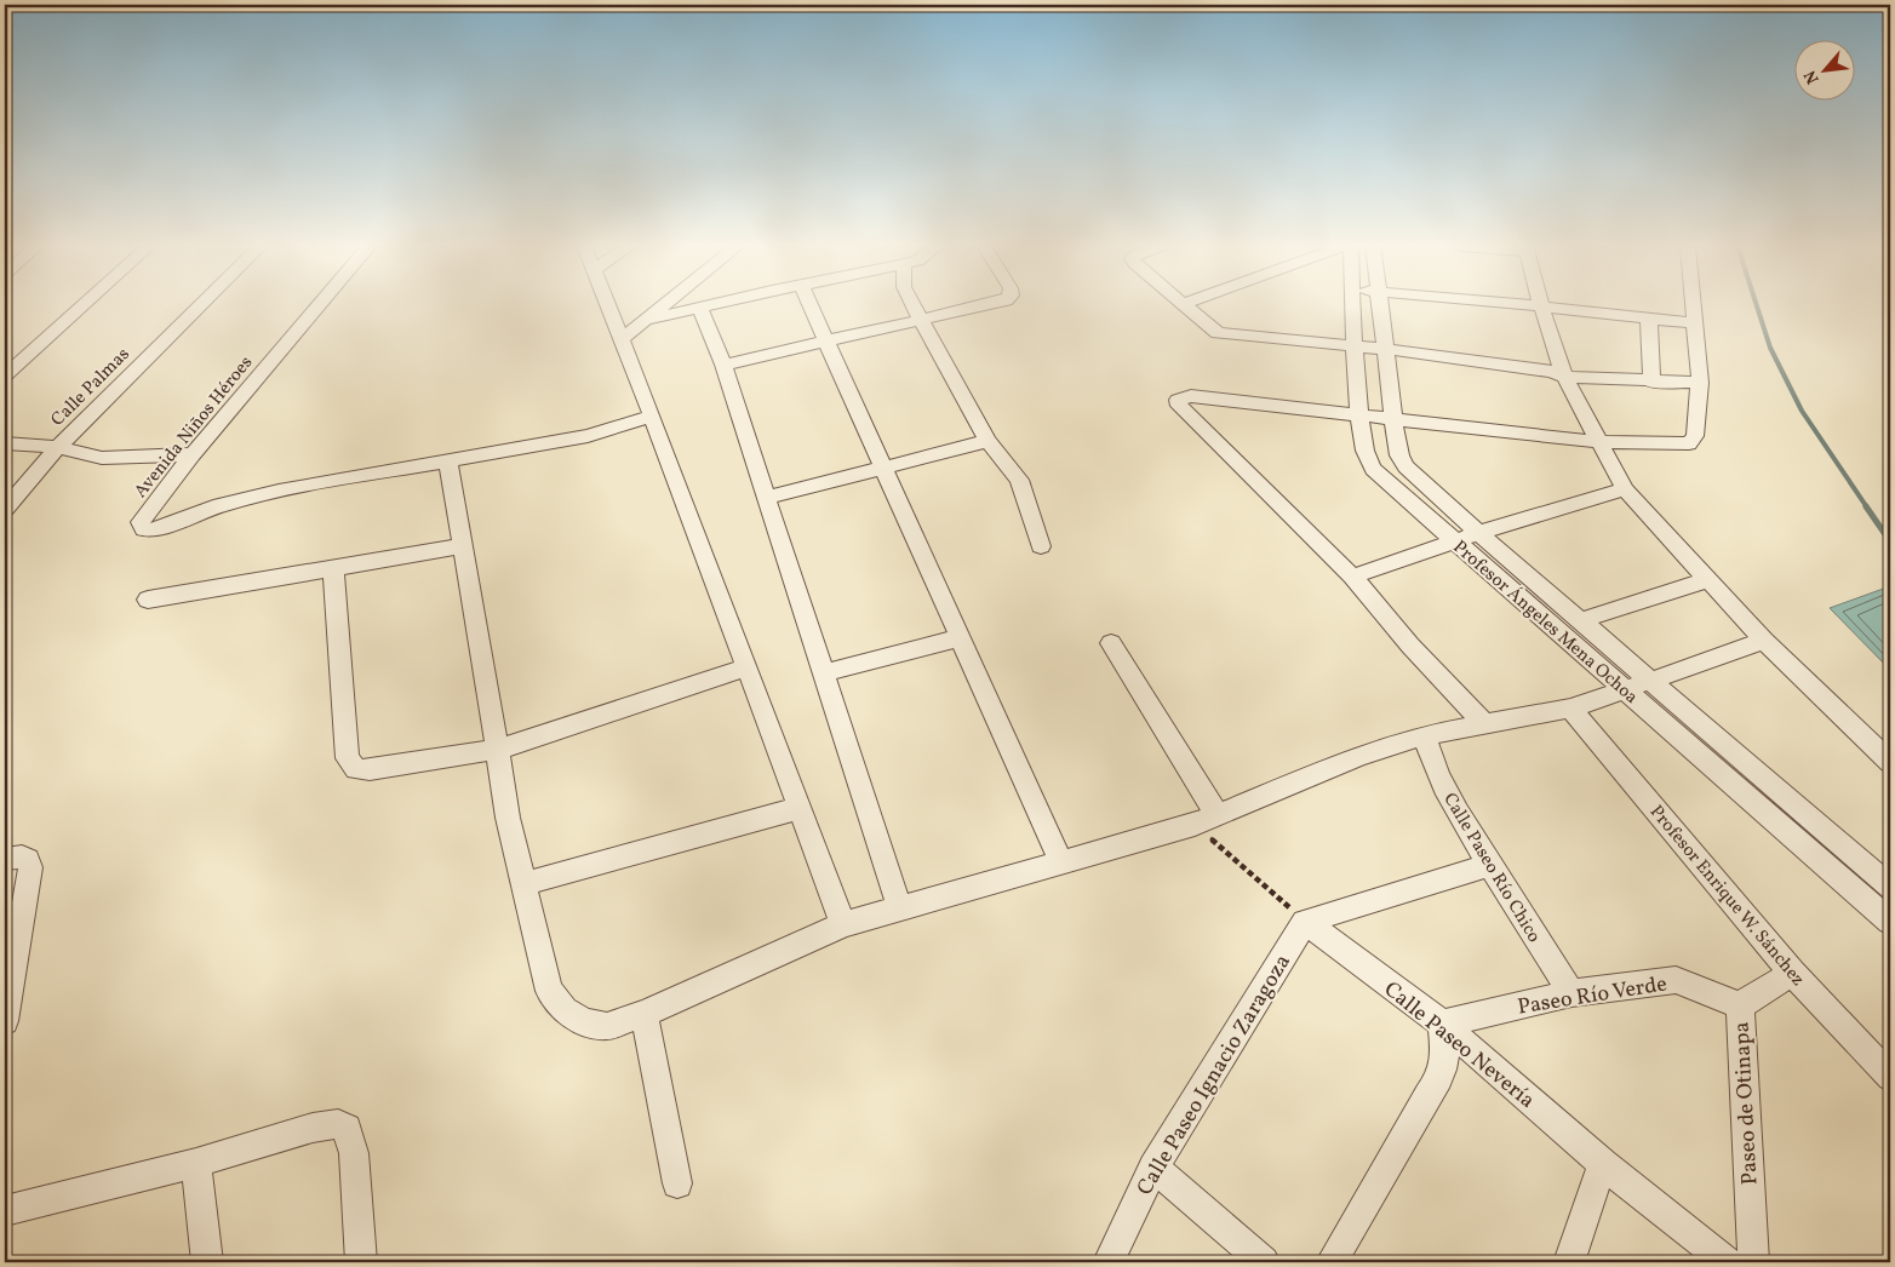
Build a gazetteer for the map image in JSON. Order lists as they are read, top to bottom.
{
  "streets": {
    "street": [
      "Calle Palmas",
      "Avenida Niños Héroes",
      "Profesor Ángeles Mena Ochoa",
      "Calle Paseo Río Chico",
      "Profesor Enrique W. Sánchez",
      "Paseo Río Verde",
      "Calle Paseo Nevería",
      "Calle Paseo Ignacio Zaragoza",
      "Paseo de Otinapa"
    ]
  },
  "crossings": [
    ["Calle Paseo Río Chico", "Paseo Río Verde"],
    ["Profesor Enrique W. Sánchez", "Paseo de Otinapa"],
    ["Paseo Río Verde", "Calle Paseo Nevería"],
    ["Paseo Río Verde", "Paseo de Otinapa"],
    ["Calle Paseo Nevería", "Calle Paseo Ignacio Zaragoza"]
  ],
  "north": "bottom left"
}
